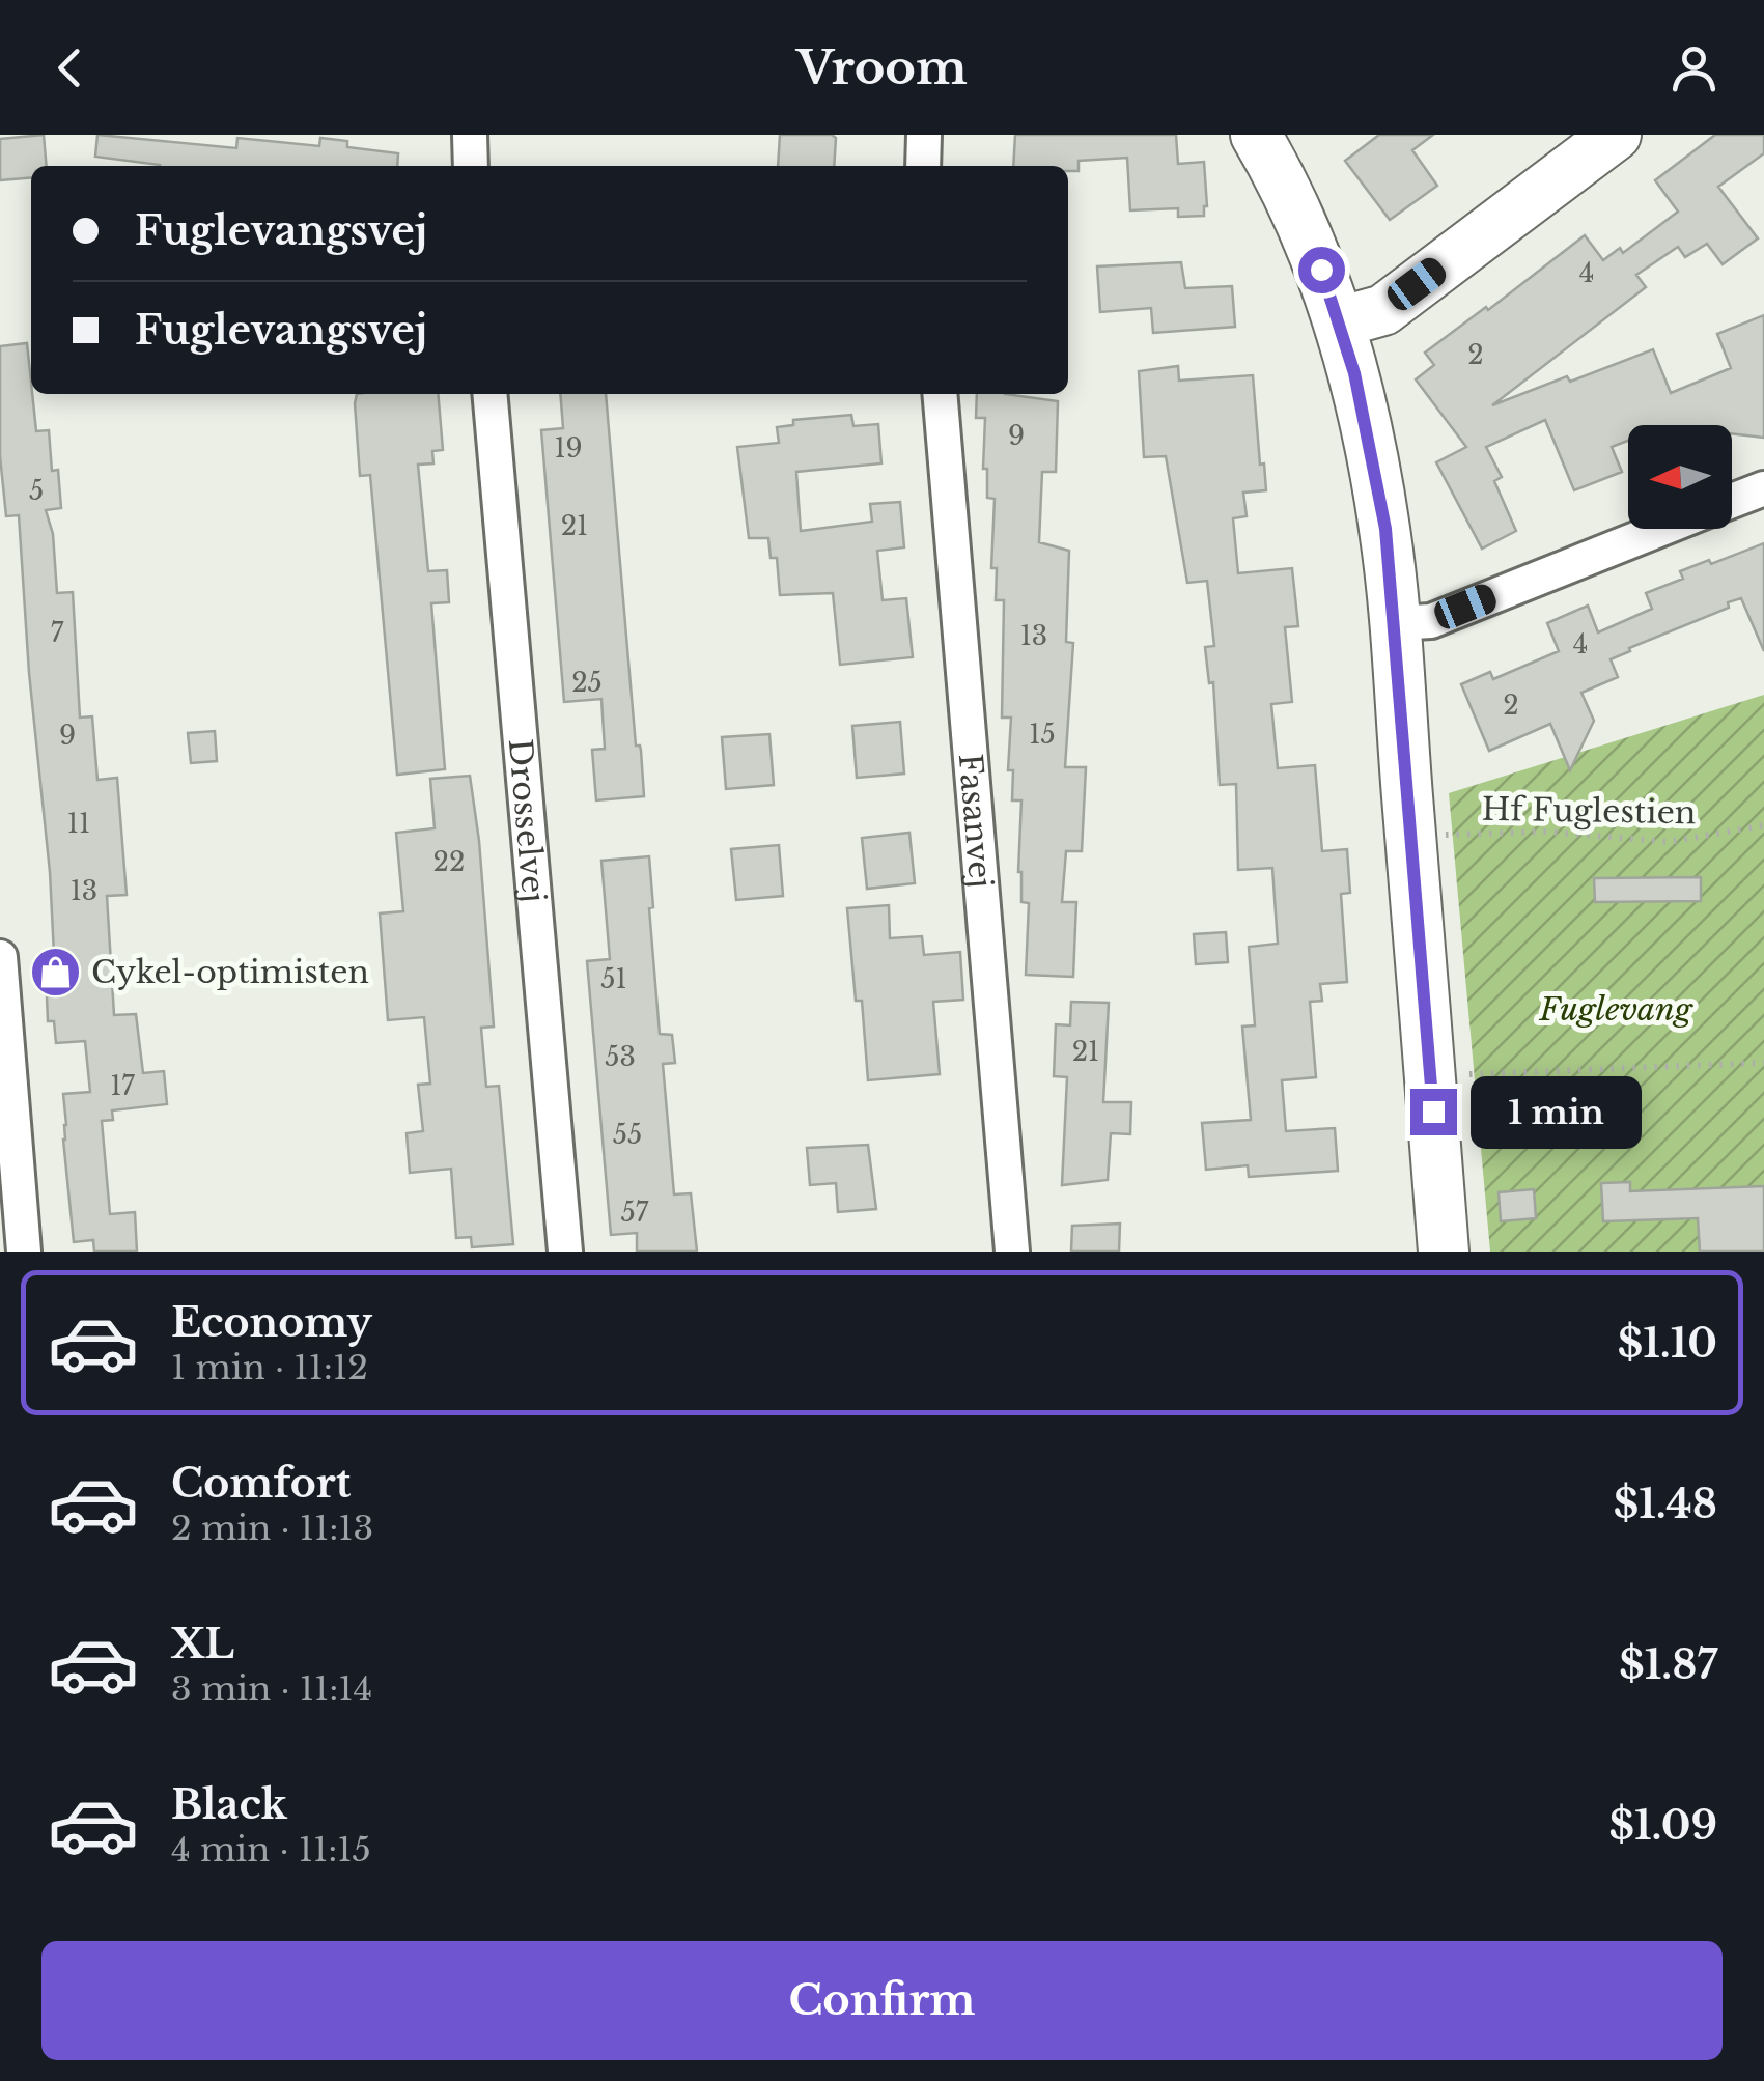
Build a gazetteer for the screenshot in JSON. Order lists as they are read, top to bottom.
{
  "streets": {
    "street": ["Drosselvej", "Fasanvej"],
    "path": ["Hf Fuglestien"]
  },
  "parks": ["Fuglevang"],
  "places": {
    "shop": ["Cykel-optimisten"]
  },
  "house_numbers": [
    "4",
    "2",
    "9",
    "19",
    "5",
    "21",
    "7",
    "13",
    "4",
    "25",
    "2",
    "15",
    "9",
    "11",
    "22",
    "13",
    "51",
    "21",
    "53",
    "17",
    "55",
    "57"
  ],
  "north": "left",
  "page": {
    "header": "Vroom",
    "banner": ["Fuglevangsvej", "Fuglevangsvej"],
    "bubble": "1 min",
    "list": [
      {
        "name": "Economy",
        "note": "1 min · 11:12",
        "value": "$1.10"
      },
      {
        "name": "Comfort",
        "note": "2 min · 11:13",
        "value": "$1.48"
      },
      {
        "name": "XL",
        "note": "3 min · 11:14",
        "value": "$1.87"
      },
      {
        "name": "Black",
        "note": "4 min · 11:15",
        "value": "$1.09"
      }
    ],
    "buttons": "Confirm"
  }
}
